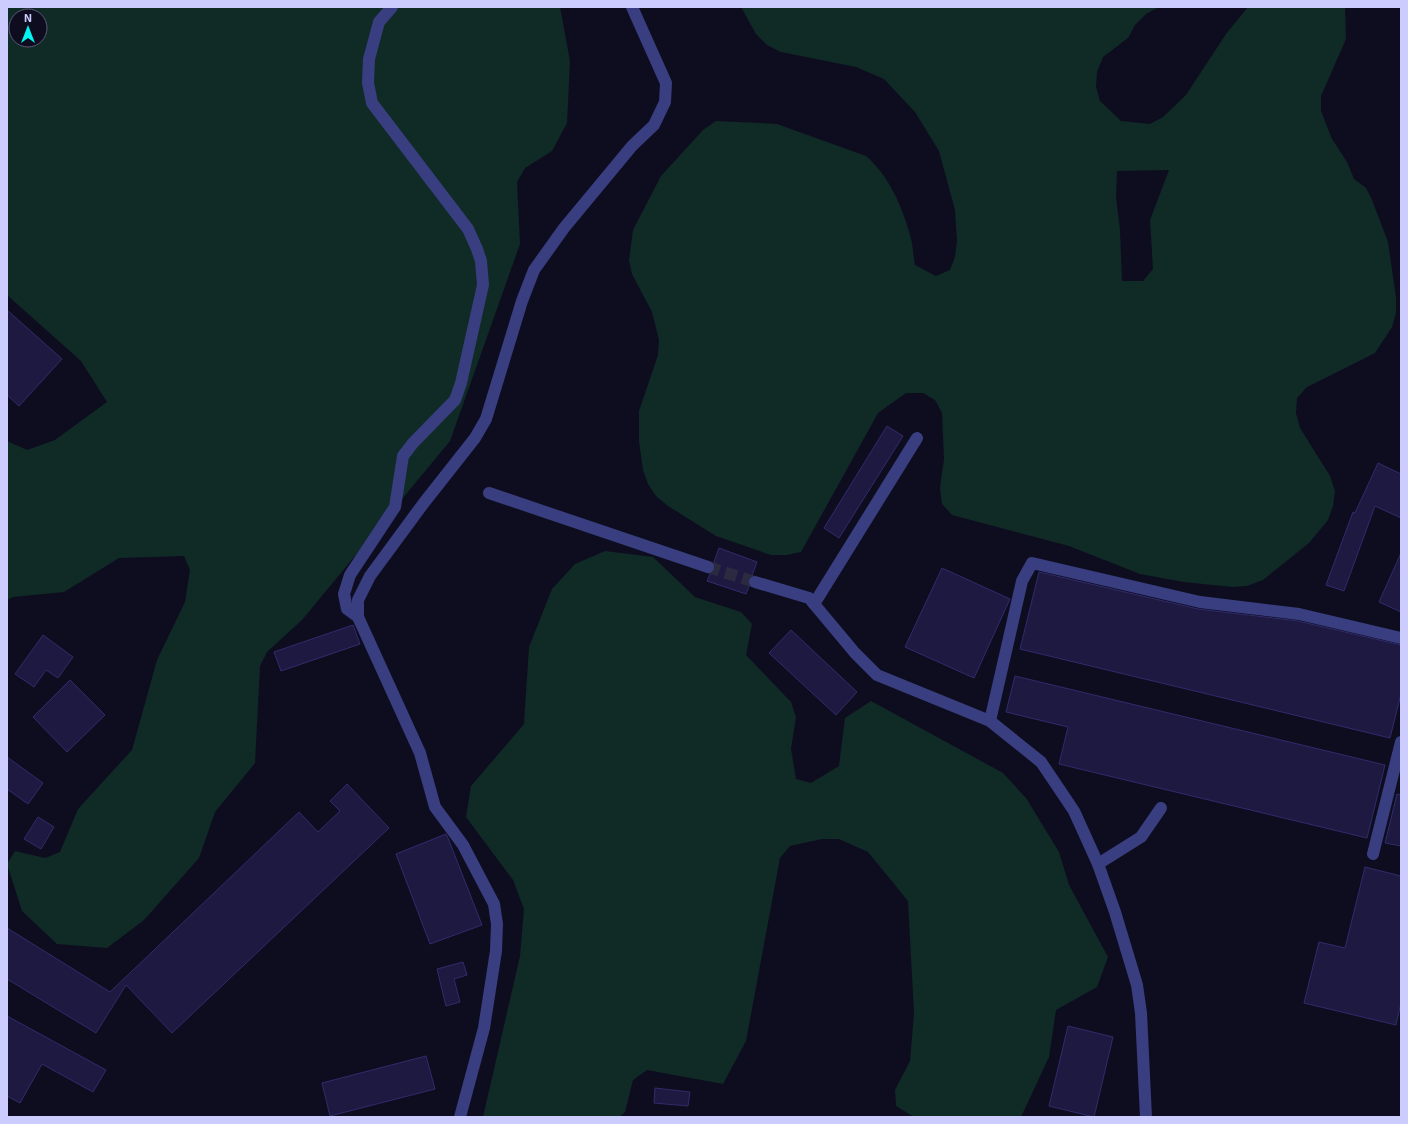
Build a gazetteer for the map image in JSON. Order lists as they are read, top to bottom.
{
  "north": "top"
}
